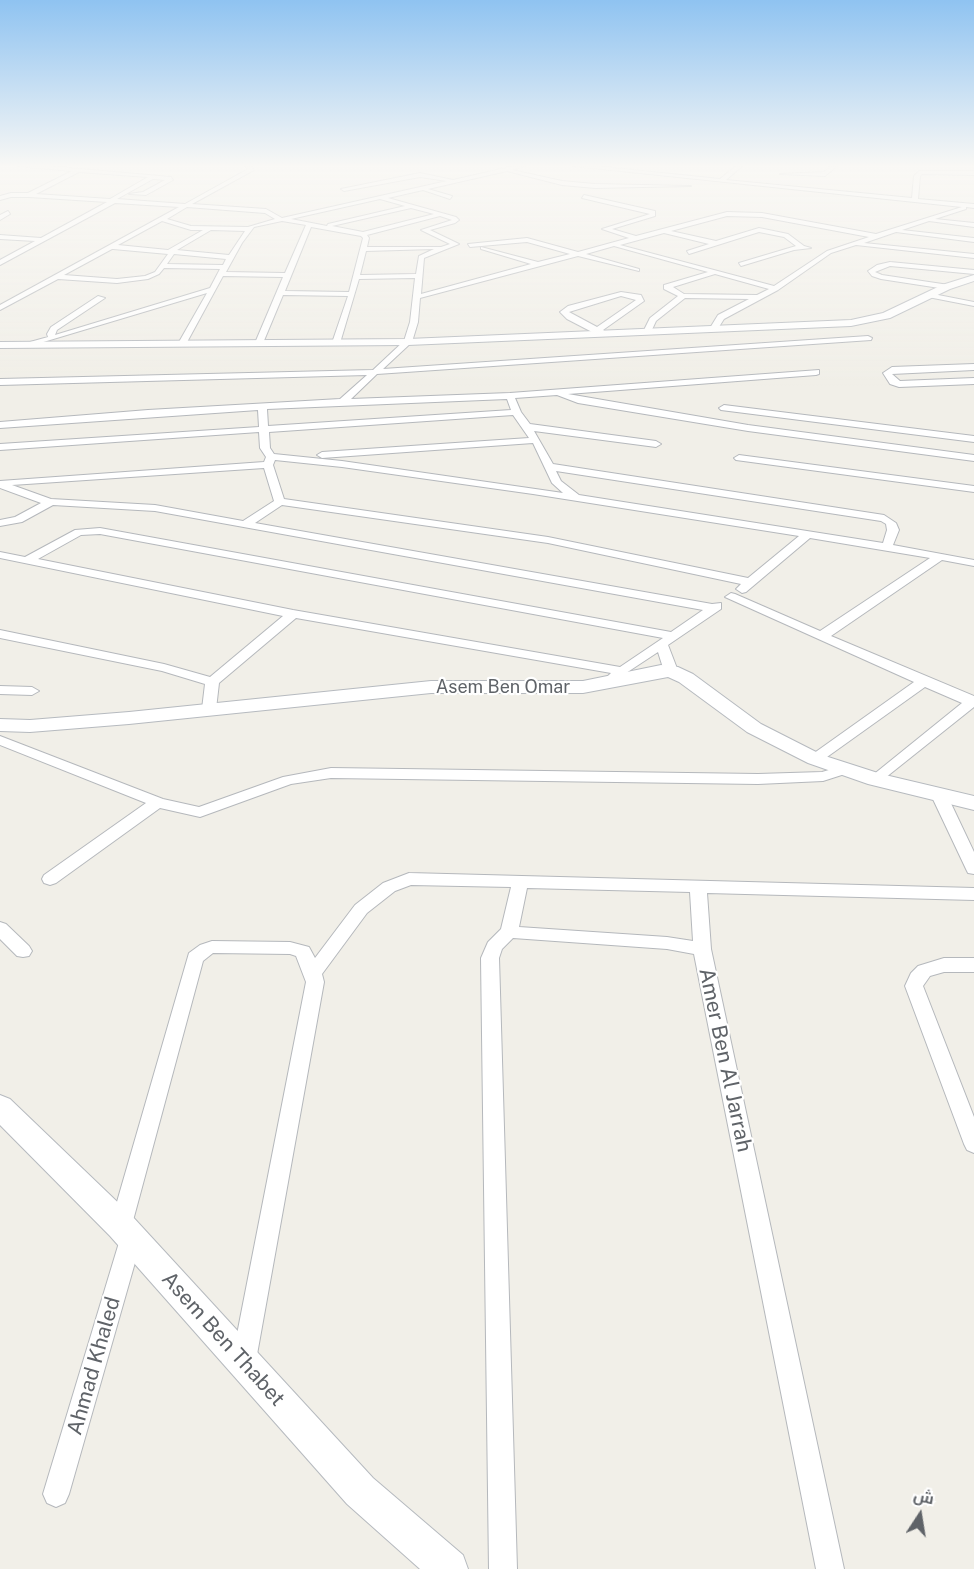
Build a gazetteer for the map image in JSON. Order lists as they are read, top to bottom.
{
  "streets": {
    "street": [
      "Asem Ben Omar",
      "Amer Ben Al Jarrah",
      "Asem Ben Thabet",
      "Ahmad Khaled"
    ]
  },
  "crossings": [
    ["Asem Ben Thabet", "Ahmad Khaled"]
  ],
  "north": "top"
}
